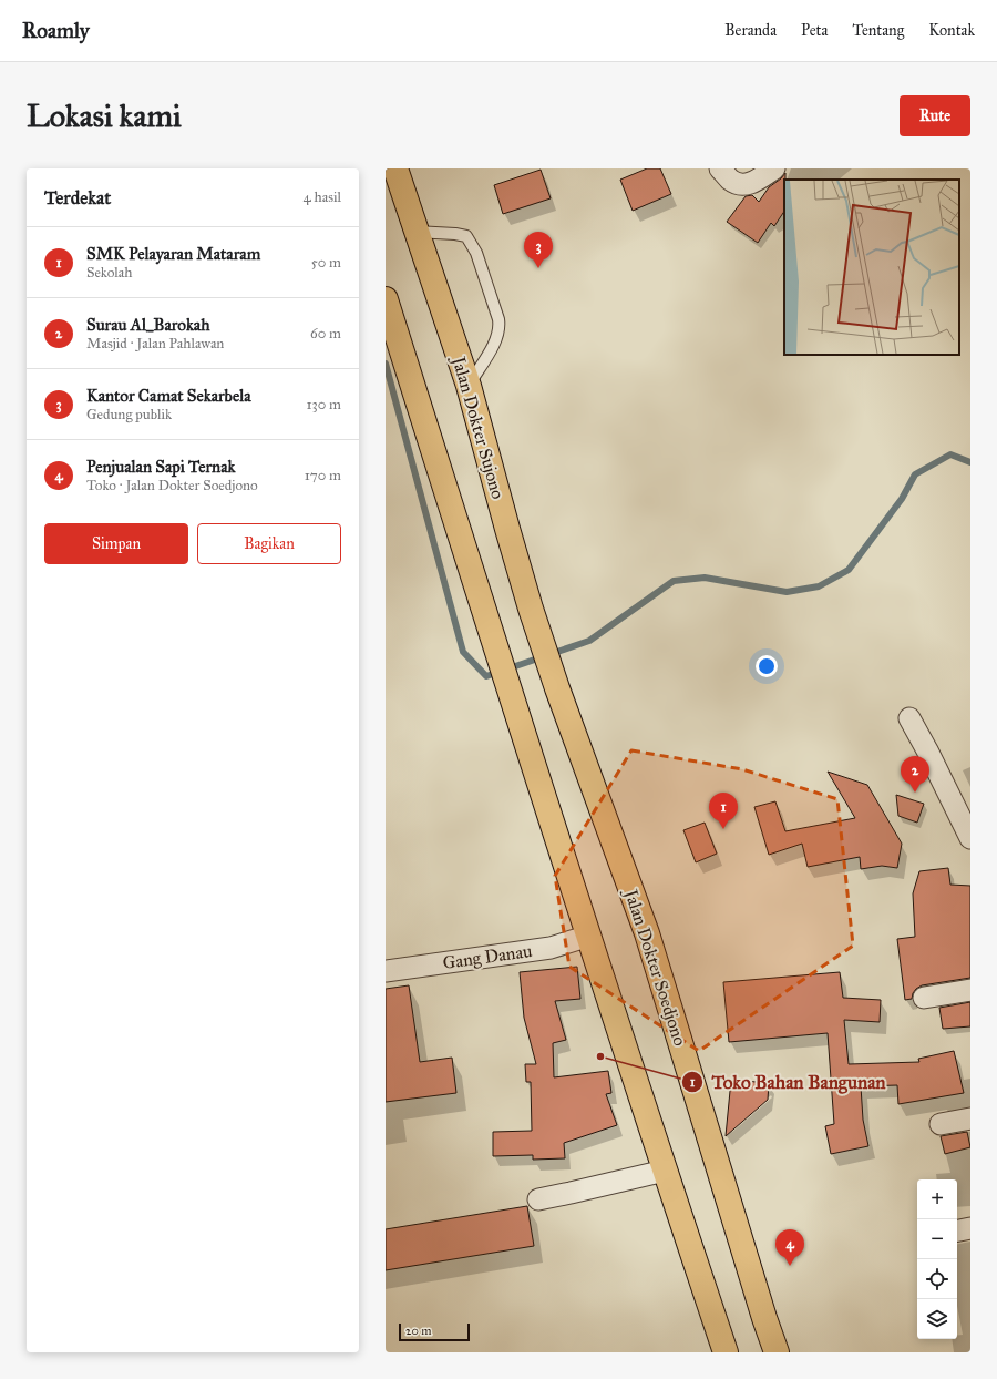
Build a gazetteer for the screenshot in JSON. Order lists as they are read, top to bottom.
{
  "streets": {
    "highway": ["Jalan Dokter Sujono", "Jalan Dokter Soedjono"],
    "street": ["Gang Danau"]
  },
  "crossings": [
    ["Jalan Dokter Sujono", "Jalan Dokter Soedjono"]
  ],
  "places": ["Toko Bahan Bangunan"],
  "scale_bar": "20 m",
  "page": {
    "header": "Roamly",
    "nav": [
      "Beranda",
      "Peta",
      "Tentang",
      "Kontak"
    ],
    "buttons": [
      "Rute",
      ["Simpan", "Bagikan"]
    ],
    "title": "Lokasi kami",
    "heading": ["Terdekat", "4 hasil"],
    "list": [
      {
        "mark": "1",
        "name": "SMK Pelayaran Mataram",
        "note": "Sekolah",
        "value": "50 m"
      },
      {
        "mark": "2",
        "name": "Surau Al_Barokah",
        "note": "Masjid · Jalan Pahlawan",
        "value": "60 m"
      },
      {
        "mark": "3",
        "name": "Kantor Camat Sekarbela",
        "note": "Gedung publik",
        "value": "130 m"
      },
      {
        "mark": "4",
        "name": "Penjualan Sapi Ternak",
        "note": "Toko · Jalan Dokter Soedjono",
        "value": "170 m"
      }
    ],
    "pins": [
      "3",
      "2",
      "1",
      "4"
    ],
    "map_buttons": ["+", "−"],
    "scale": "20 m"
  }
}
